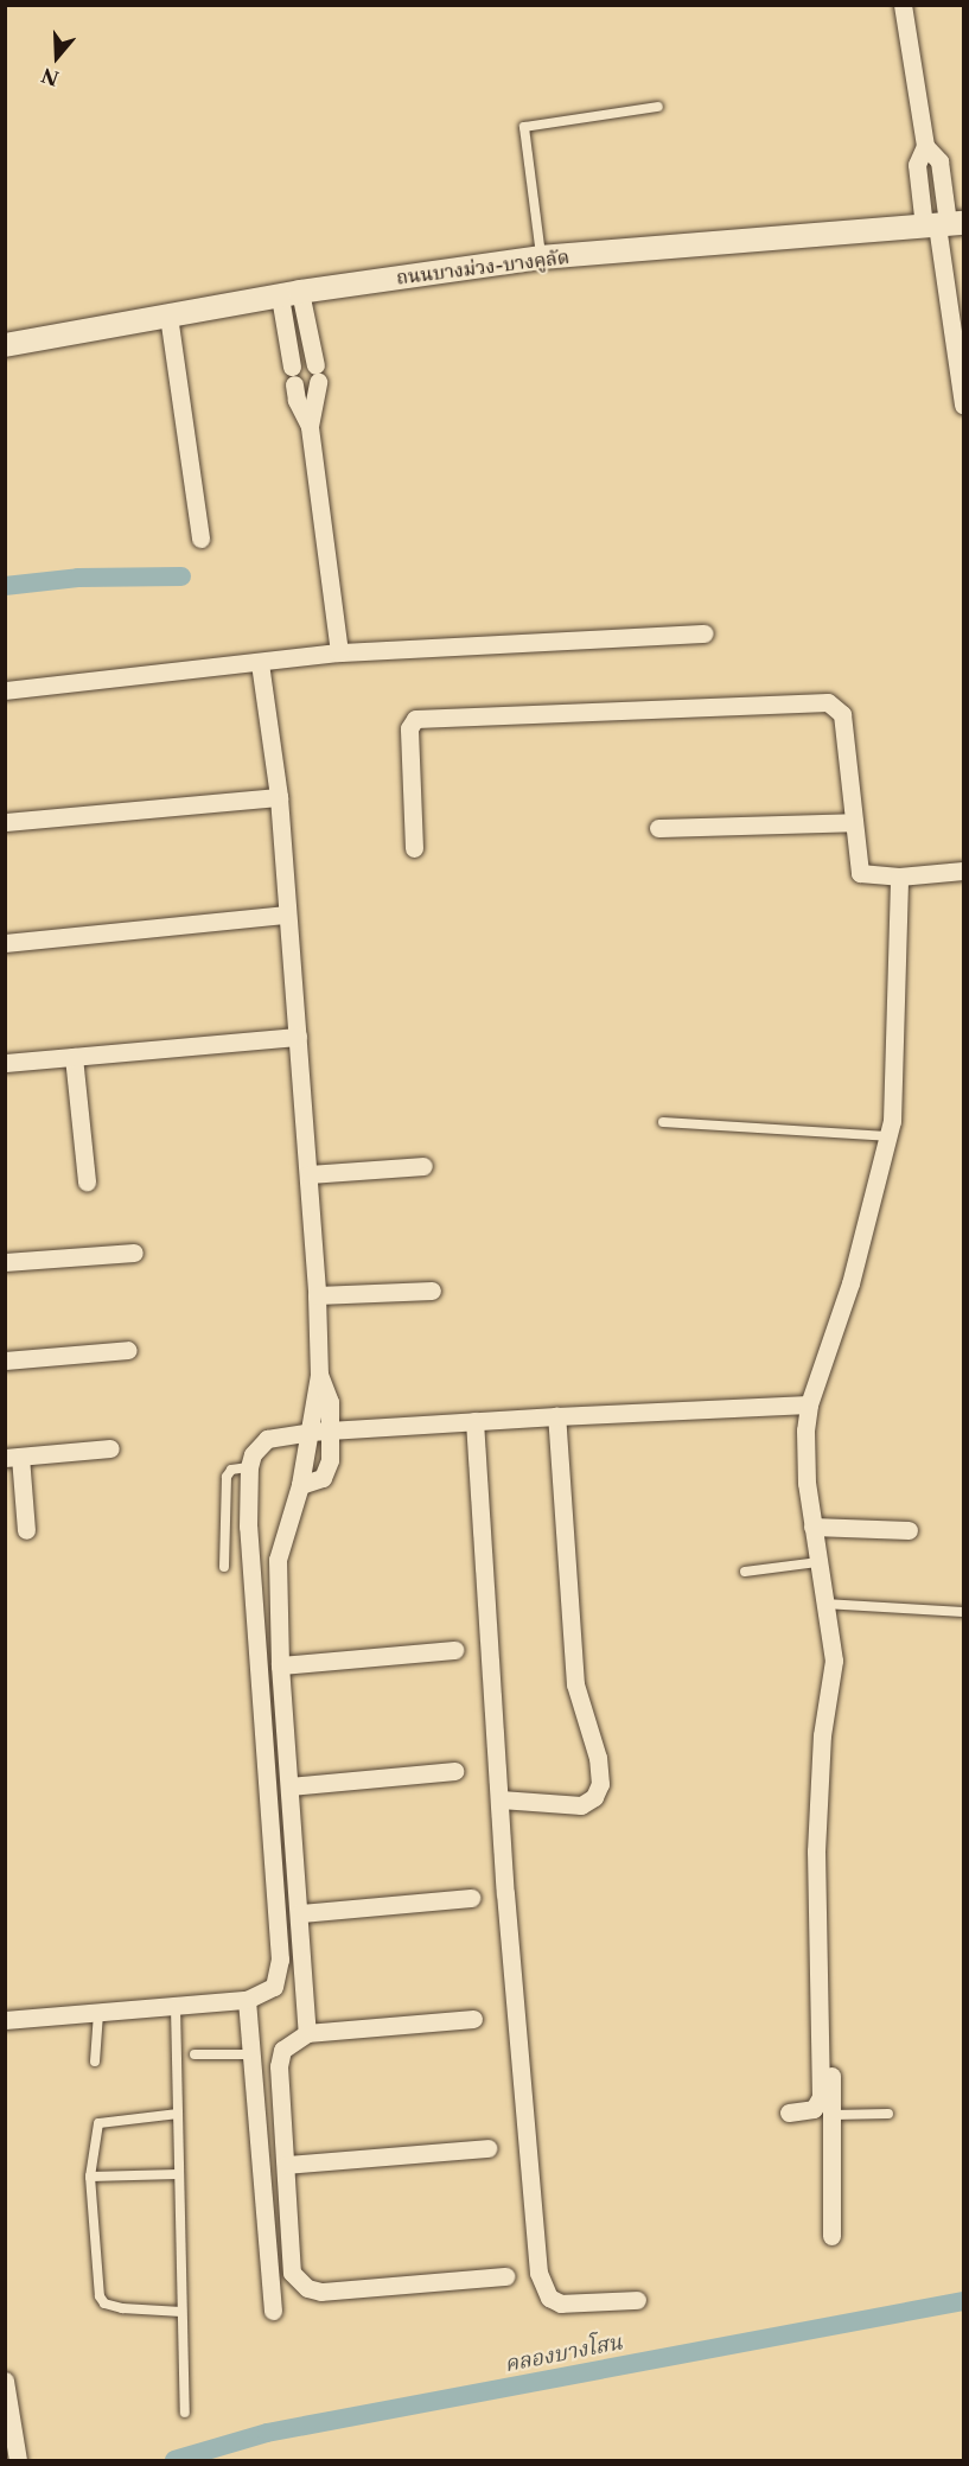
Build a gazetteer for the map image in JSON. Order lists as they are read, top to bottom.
{
  "streets": {
    "street": ["ถนนบางม่วง-บางคูลัด"]
  },
  "water": ["คลองบางโสน"],
  "north": "bottom"
}
